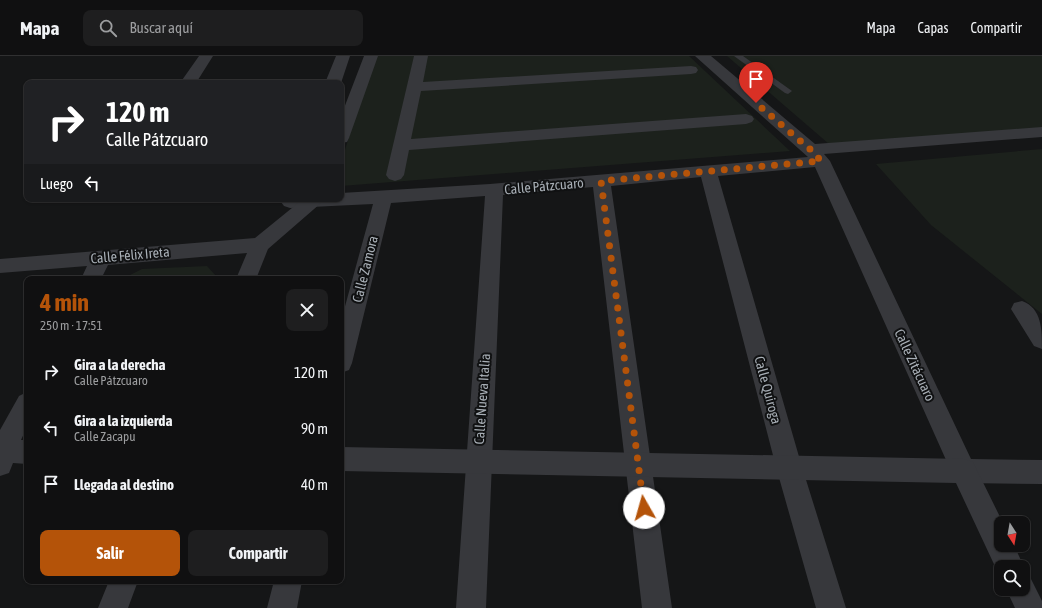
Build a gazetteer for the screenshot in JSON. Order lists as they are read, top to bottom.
{
  "streets": {
    "street": [
      "Calle Pátzcuaro",
      "Calle Félix Ireta",
      "Calle Zamora",
      "Calle Zitácuaro",
      "Calle Quiroga",
      "Calle Nueva Italia"
    ]
  },
  "crossings": [
    ["Calle Pátzcuaro", "Calle Zamora"],
    ["Calle Pátzcuaro", "Calle Zitácuaro"],
    ["Calle Pátzcuaro", "Calle Quiroga"],
    ["Calle Pátzcuaro", "Calle Nueva Italia"]
  ],
  "north": "bottom",
  "page": {
    "header": "Mapa",
    "search": "Buscar aquí",
    "nav": ["Mapa", "Capas", "Compartir"],
    "turn": ["120 m", "Calle Pátzcuaro"],
    "then": "Luego",
    "heading": ["4 min", "250 m · 17:51"],
    "list": [
      {
        "name": "Gira a la derecha",
        "note": "Calle Pátzcuaro",
        "value": "120 m"
      },
      {
        "name": "Gira a la izquierda",
        "note": "Calle Zacapu",
        "value": "90 m"
      },
      {
        "name": "Llegada al destino",
        "value": "40 m"
      }
    ],
    "buttons": ["Salir", "Compartir"]
  }
}
